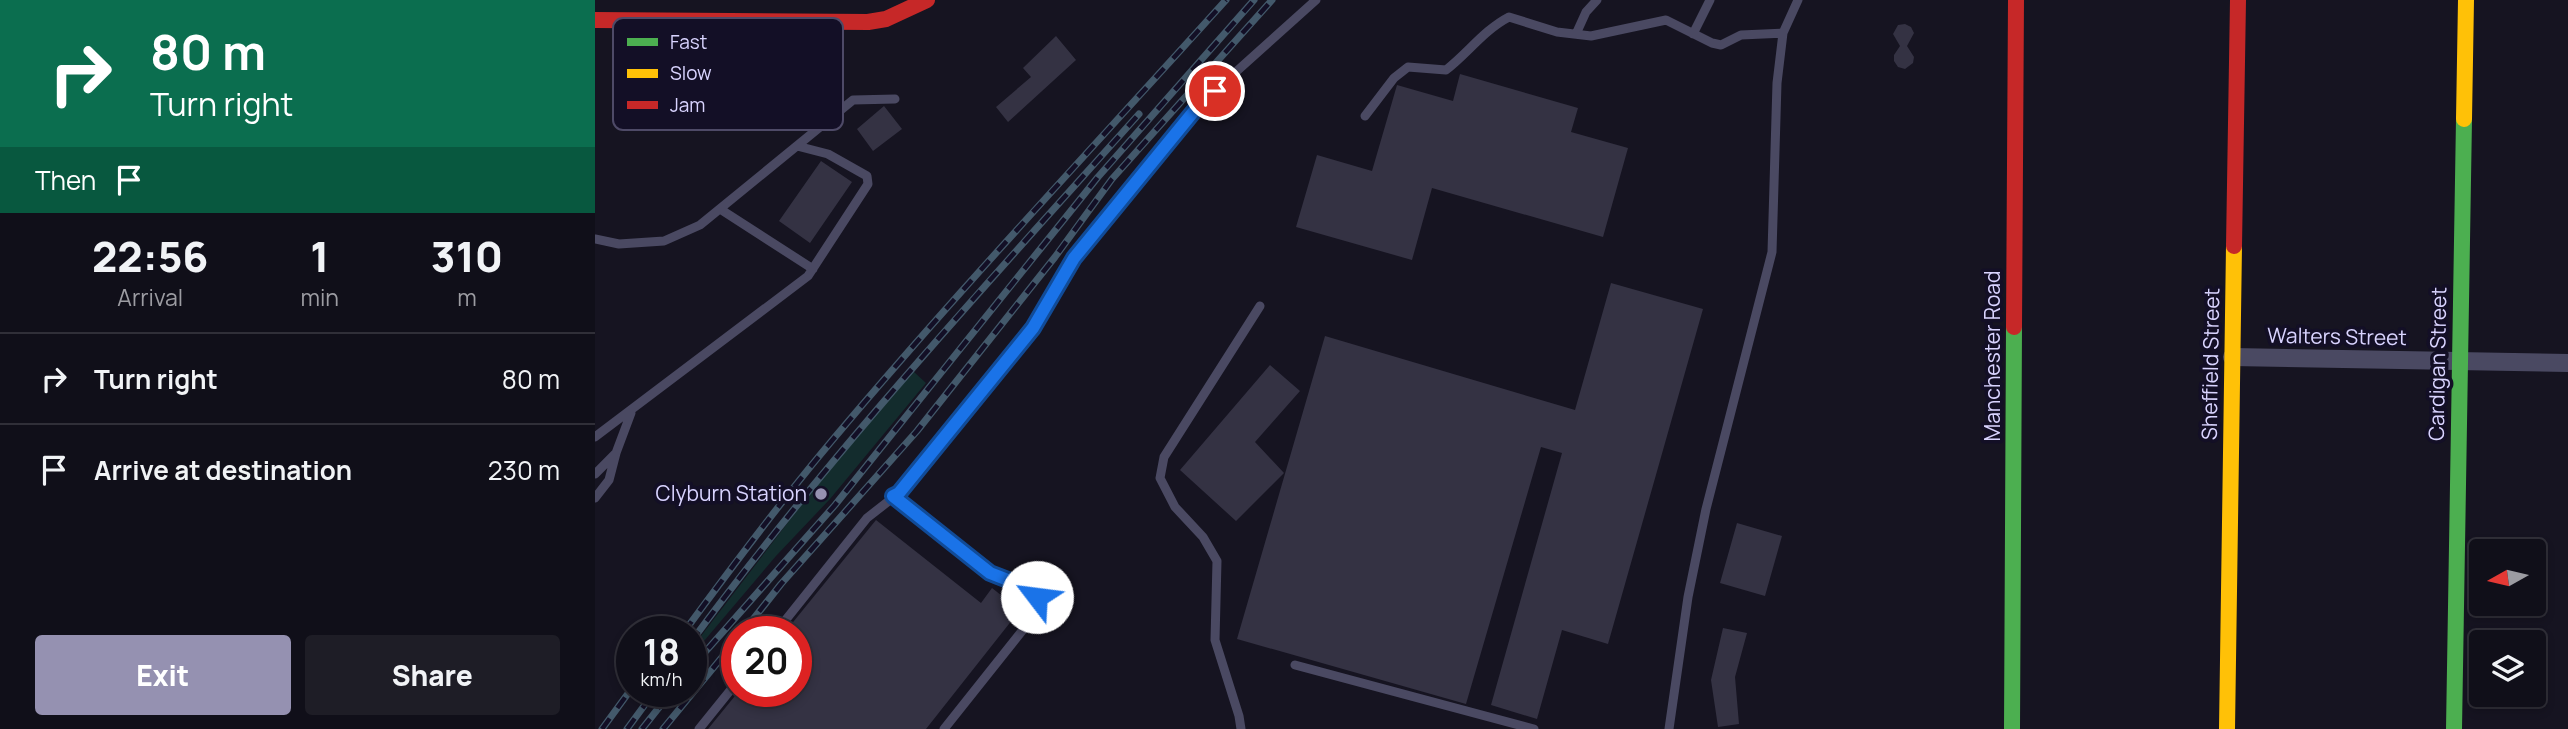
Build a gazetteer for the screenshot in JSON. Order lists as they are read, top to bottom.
{
  "streets": {
    "street": [
      "Walters Street",
      "Manchester Road",
      "Sheffield Street",
      "Cardigan Street"
    ]
  },
  "crossings": [
    ["Walters Street", "Sheffield Street"],
    ["Walters Street", "Cardigan Street"]
  ],
  "places": ["Clyburn Station"],
  "legend": ["Fast", "Slow", "Jam"],
  "north": "left",
  "page": {
    "turn": ["80 m", "Turn right"],
    "then": "Then",
    "eta": [
      "22:56",
      "Arrival",
      "1",
      "min",
      "310",
      "m"
    ],
    "list": [
      {
        "name": "Turn right",
        "value": "80 m"
      },
      {
        "name": "Arrive at destination",
        "value": "230 m"
      }
    ],
    "speed": "18 km/h",
    "limit": "20",
    "buttons": ["Exit", "Share"]
  }
}
